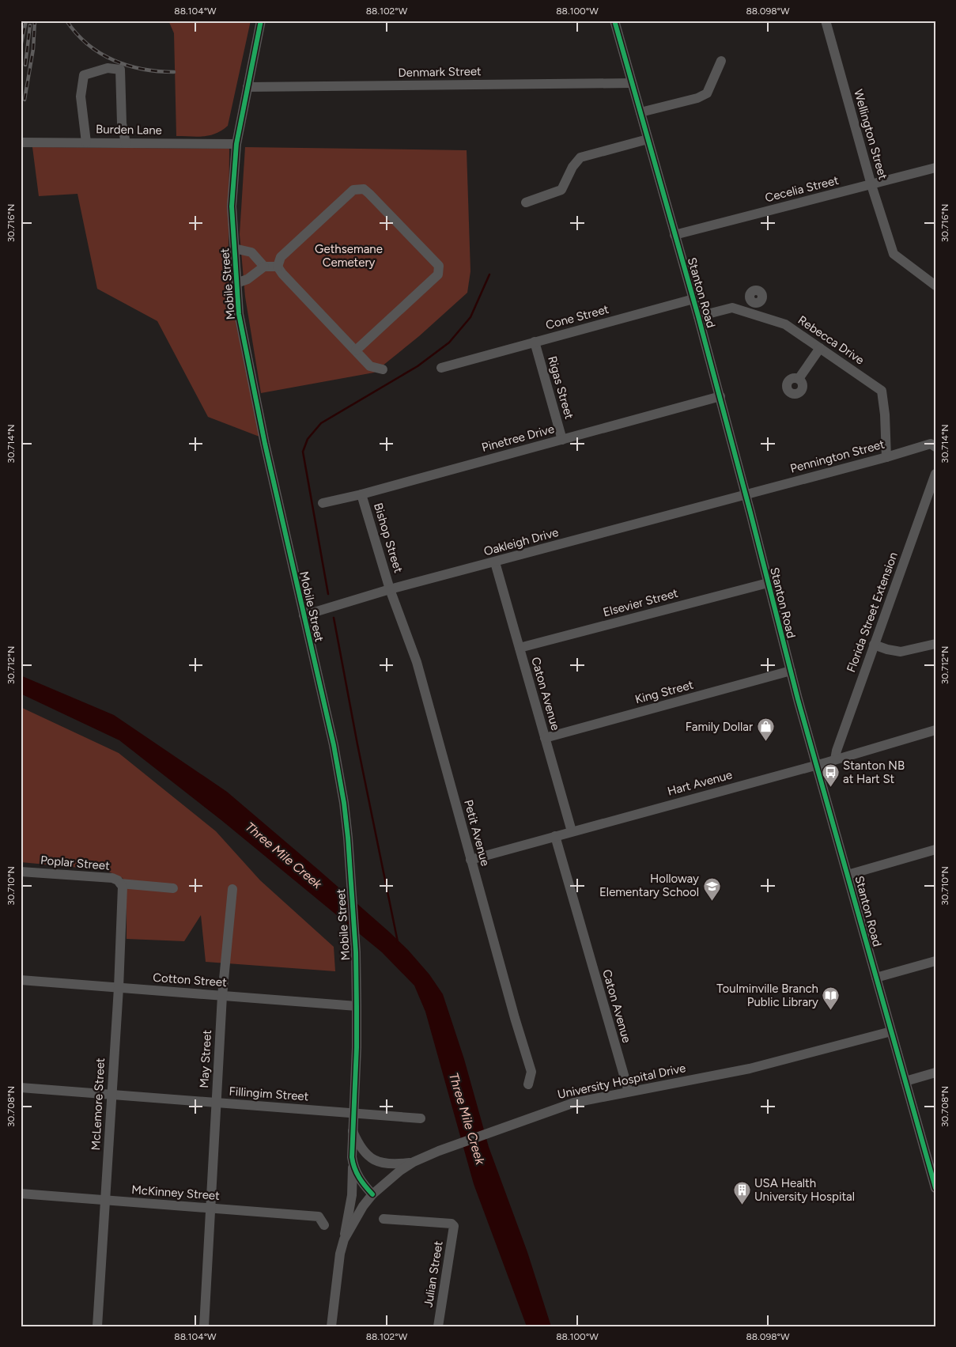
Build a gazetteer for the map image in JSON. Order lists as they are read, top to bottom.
{
  "streets": {
    "street": [
      "Denmark Street",
      "Burden Lane",
      "Wellington Street",
      "Cecelia Street",
      "Mobile Street",
      "Stanton Road",
      "Cone Street",
      "Rebecca Drive",
      "Rigas Street",
      "Pinetree Drive",
      "Pennington Street",
      "Bishop Street",
      "Oakleigh Drive",
      "Elsevier Street",
      "Florida Street Extension",
      "King Street",
      "Caton Avenue",
      "Hart Avenue",
      "Petit Avenue",
      "Poplar Street",
      "Cotton Street",
      "May Street",
      "University Hospital Drive",
      "Fillingim Street",
      "McLemore Street",
      "McKinney Street",
      "Julian Street"
    ]
  },
  "crossings": [
    ["Denmark Street", "Mobile Street"],
    ["Denmark Street", "Stanton Road"],
    ["Burden Lane", "Mobile Street"],
    ["Wellington Street", "Cecelia Street"],
    ["Cecelia Street", "Stanton Road"],
    ["Mobile Street", "Oakleigh Drive"],
    ["Mobile Street", "Cotton Street"],
    ["Mobile Street", "University Hospital Drive"],
    ["Mobile Street", "Fillingim Street"],
    ["Stanton Road", "Cone Street"],
    ["Stanton Road", "Pinetree Drive"],
    ["Stanton Road", "Pennington Street"],
    ["Stanton Road", "Oakleigh Drive"],
    ["Stanton Road", "Elsevier Street"],
    ["Stanton Road", "King Street"],
    ["Stanton Road", "Hart Avenue"],
    ["Stanton Road", "University Hospital Drive"],
    ["Cone Street", "Rigas Street"],
    ["Rebecca Drive", "Pennington Street"],
    ["Rigas Street", "Pinetree Drive"],
    ["Pinetree Drive", "Bishop Street"],
    ["Pennington Street", "Oakleigh Drive"],
    ["Bishop Street", "Oakleigh Drive"],
    ["Bishop Street", "Petit Avenue"],
    ["Oakleigh Drive", "Caton Avenue"],
    ["Oakleigh Drive", "Petit Avenue"],
    ["Elsevier Street", "Caton Avenue"],
    ["Florida Street Extension", "Hart Avenue"],
    ["King Street", "Caton Avenue"],
    ["Caton Avenue", "Hart Avenue"],
    ["Caton Avenue", "University Hospital Drive"],
    ["Hart Avenue", "Petit Avenue"],
    ["Poplar Street", "McLemore Street"],
    ["Cotton Street", "May Street"],
    ["Cotton Street", "McLemore Street"],
    ["May Street", "Fillingim Street"],
    ["May Street", "McKinney Street"],
    ["Fillingim Street", "McLemore Street"],
    ["McLemore Street", "McKinney Street"]
  ],
  "water": ["Three Mile Creek"],
  "parks": ["Gethsemane Cemetery"],
  "places": {
    "shop": ["Family Dollar"],
    "bus stop": ["Stanton NB at Hart St"],
    "school or university": ["Holloway Elementary School"],
    "library": ["Toulminville Branch Public Library"],
    "building": ["USA Health University Hospital"]
  },
  "coordinates": [
    "88.104°W",
    "88.102°W",
    "88.100°W",
    "88.098°W",
    "30.716°N",
    "30.714°N",
    "30.712°N",
    "30.710°N",
    "30.708°N"
  ]
}
